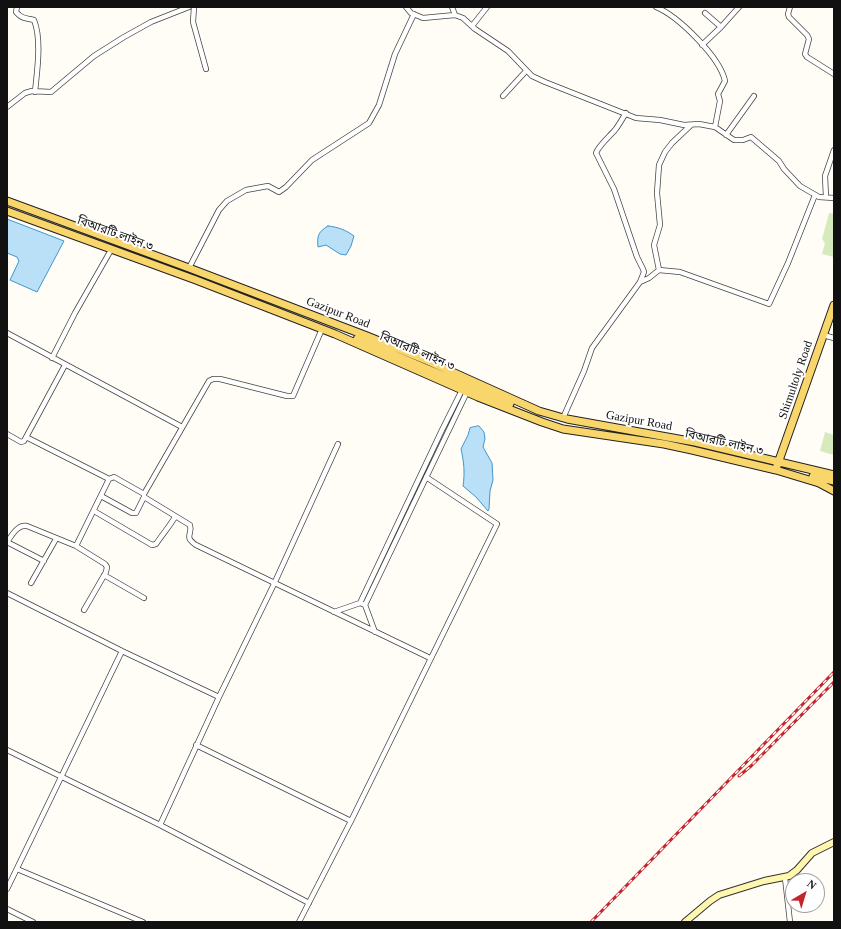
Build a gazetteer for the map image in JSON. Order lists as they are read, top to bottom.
{
  "streets": {
    "main road": ["বিআরটি লাইন ৩", "Gazipur Road", "Shimultoly Road"]
  },
  "crossings": [
    ["বিআরটি লাইন ৩", "Gazipur Road"],
    ["বিআরটি লাইন ৩", "Shimultoly Road"],
    ["Gazipur Road", "Shimultoly Road"]
  ],
  "north": "top right"
}
